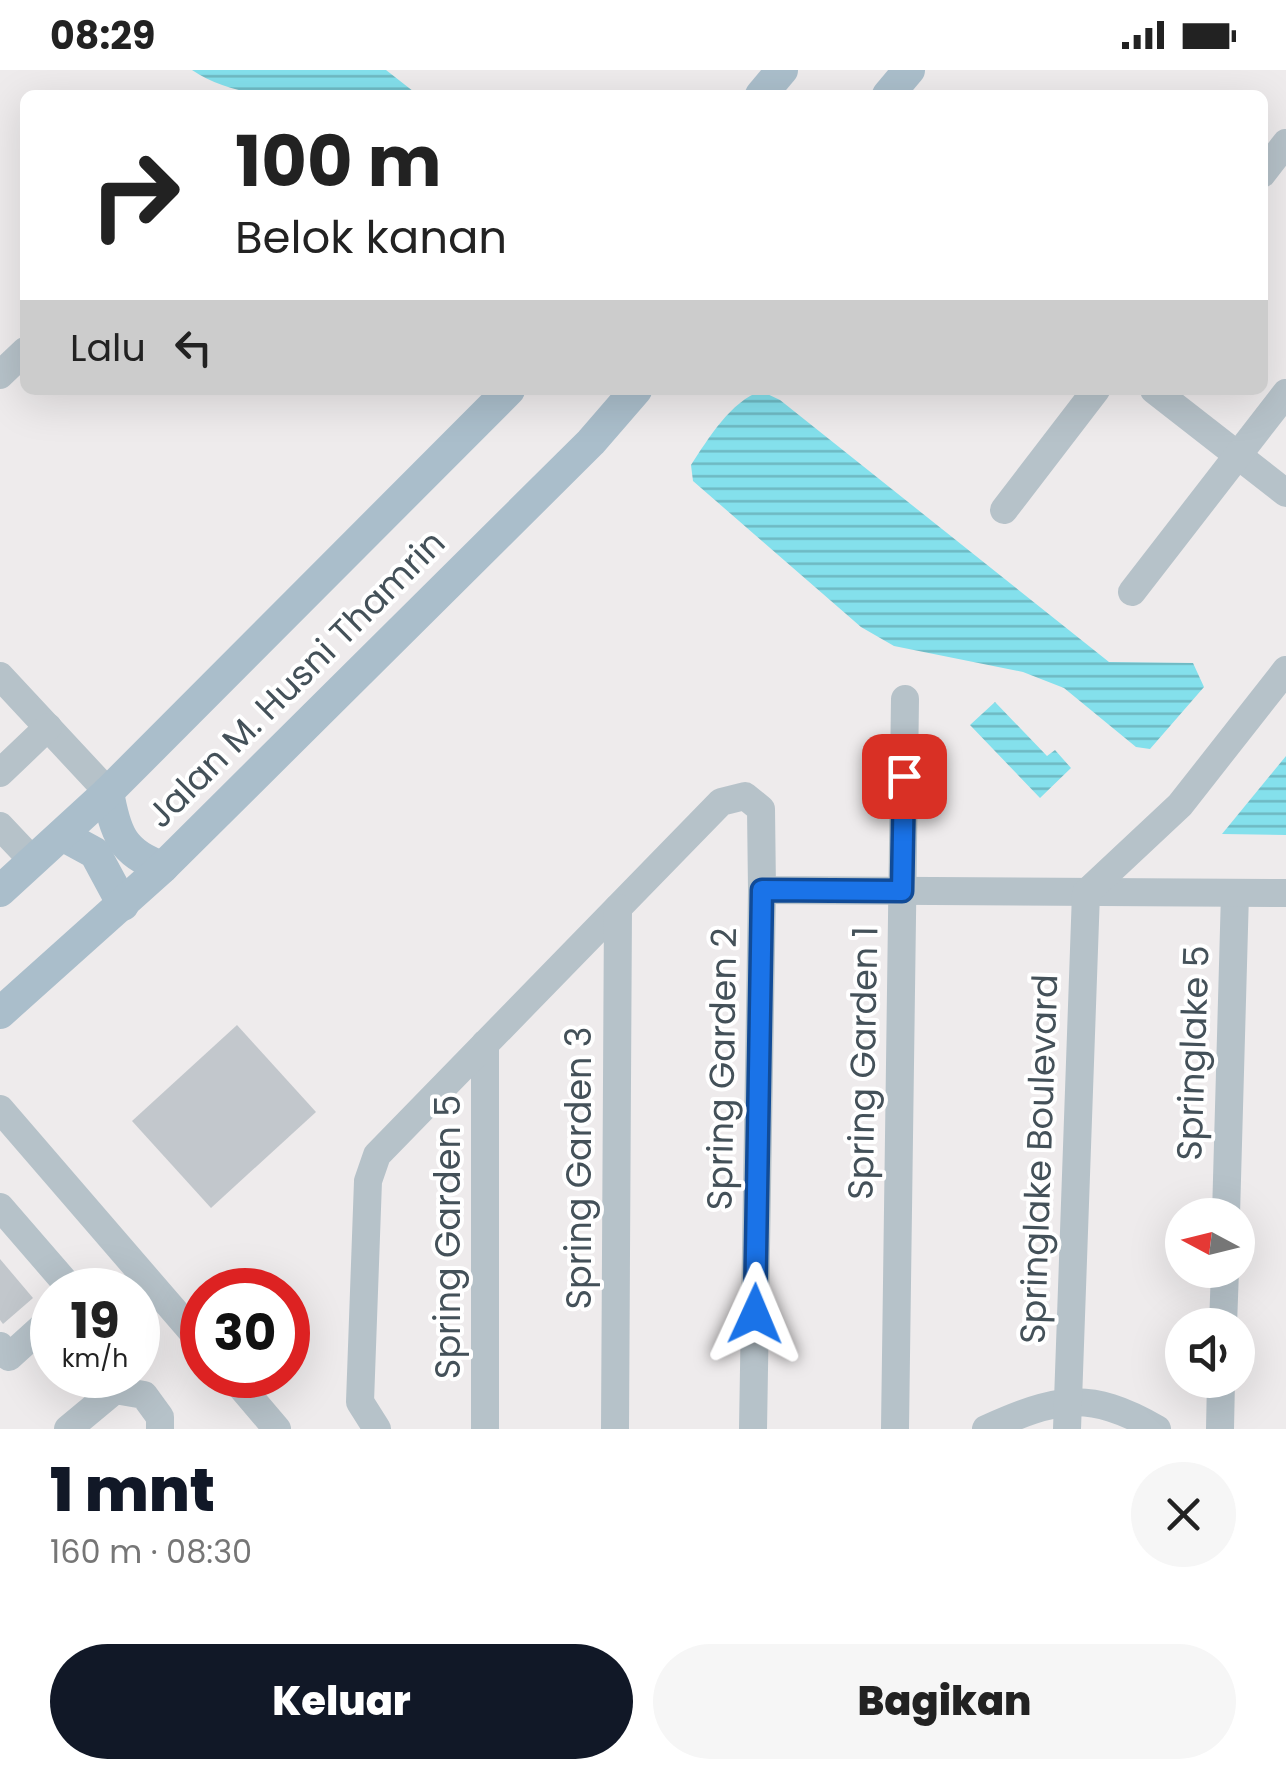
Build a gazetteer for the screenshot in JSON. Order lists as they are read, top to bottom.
{
  "streets": {
    "main road": ["Jalan M. Husni Thamrin"],
    "street": [
      "Springlake 5",
      "Spring Garden 1",
      "Spring Garden 2",
      "Springlake Boulevard",
      "Spring Garden 3",
      "Spring Garden 5"
    ]
  },
  "crossings": [
    ["Spring Garden 2", "Spring Garden 3"]
  ],
  "north": "left",
  "page": {
    "status": "08:29",
    "turn": ["100 m", "Belok kanan"],
    "then": "Lalu",
    "speed": "19 km/h",
    "limit": "30",
    "heading": ["1 mnt", "160 m · 08:30"],
    "buttons": ["Keluar", "Bagikan"]
  }
}
